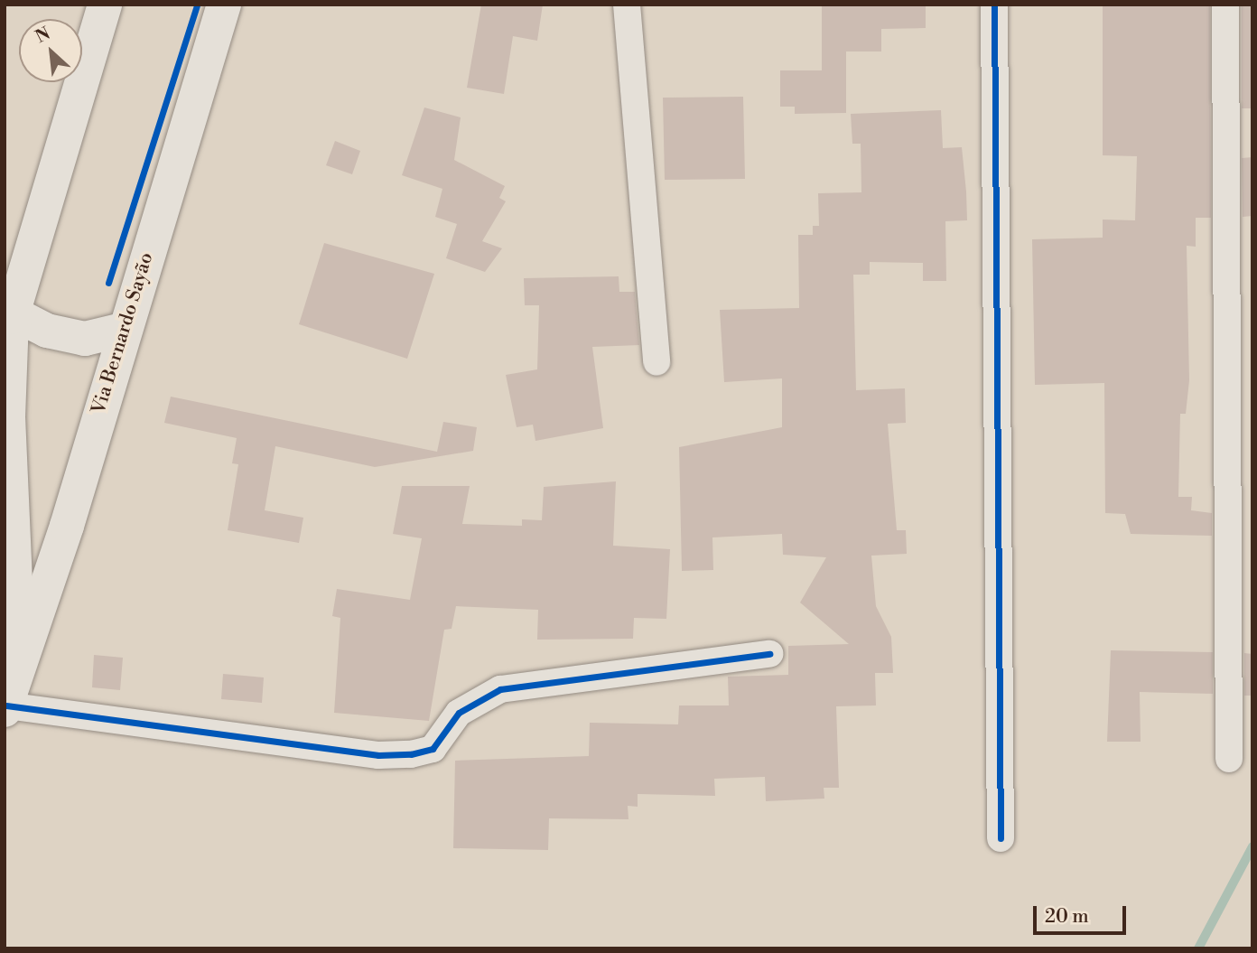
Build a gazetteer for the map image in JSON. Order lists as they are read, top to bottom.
{
  "streets": {
    "main road": ["Via Bernardo Sayão"]
  },
  "scale_bar": "20 m",
  "north": "top left"
}
